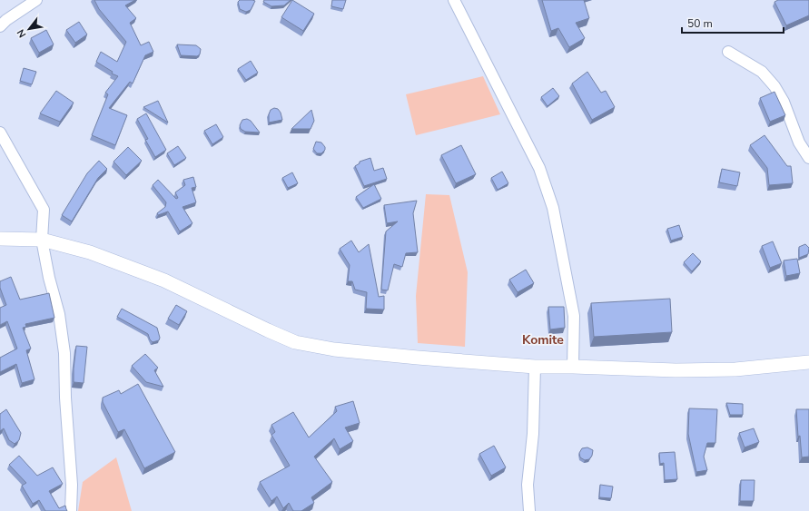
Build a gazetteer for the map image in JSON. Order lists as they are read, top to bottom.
{
  "districts": ["Komite"],
  "scale_bar": "50 m",
  "north": "bottom left"
}
